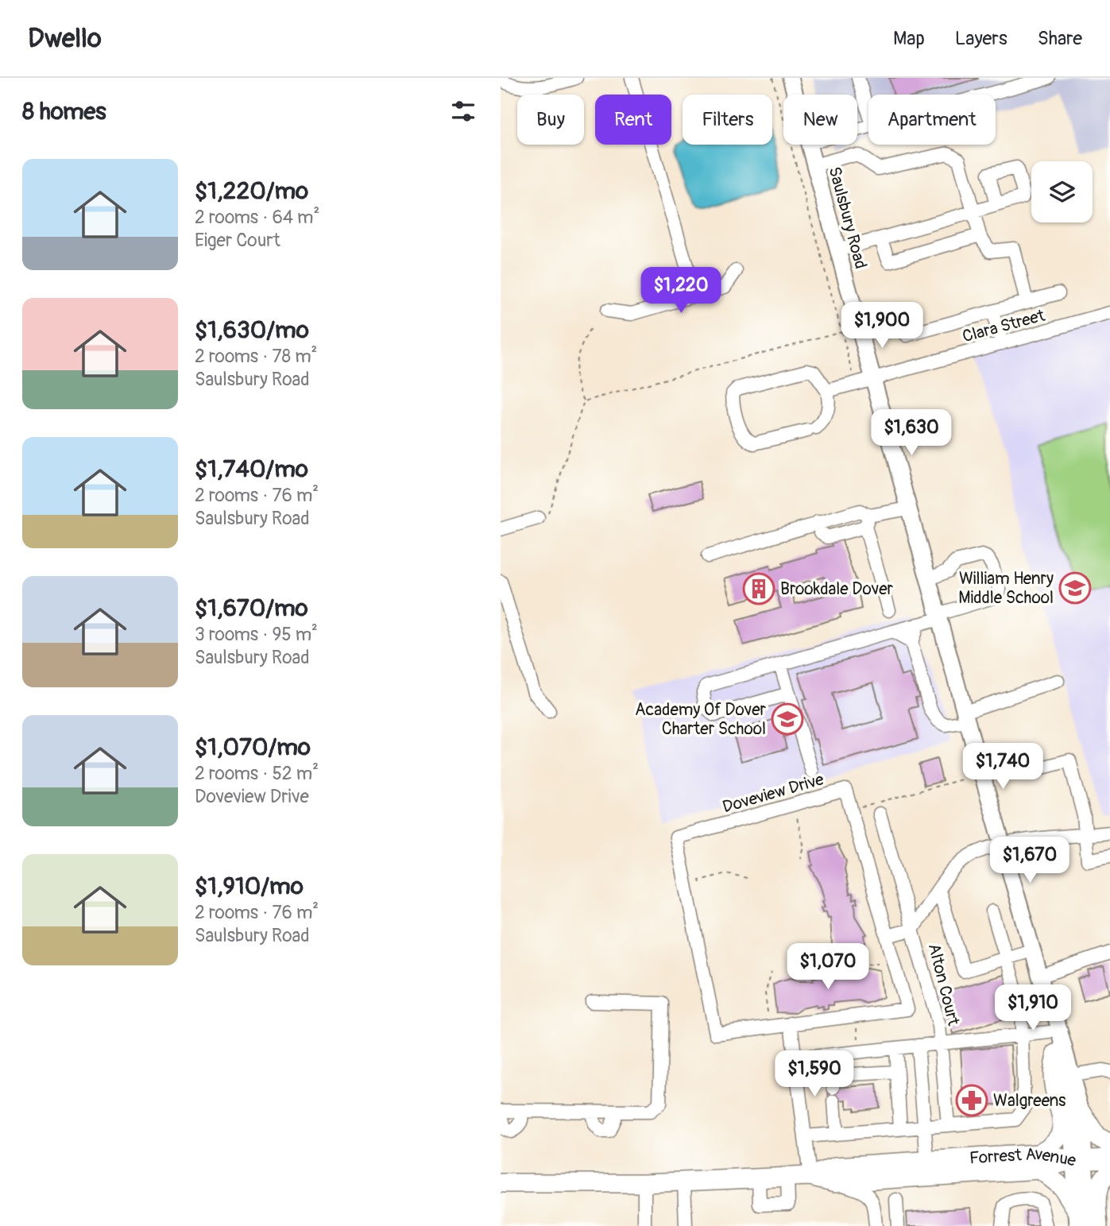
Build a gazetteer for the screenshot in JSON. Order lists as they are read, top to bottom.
{
  "streets": {
    "highway": ["Forrest Avenue"],
    "main road": ["Saulsbury Road"],
    "street": ["Clara Street", "Doveview Drive", "Alton Court"]
  },
  "crossings": [
    ["Saulsbury Road", "Clara Street"],
    ["Saulsbury Road", "Alton Court"],
    ["Saulsbury Road", "Forrest Avenue"]
  ],
  "places": {
    "school or university": ["William Henry Middle School", "Academy Of Dover Charter School"],
    "building": ["Brookdale Dover"],
    "pharmacy": ["Walgreens"]
  },
  "page": {
    "header": "Dwello",
    "nav": ["Map", "Layers", "Share"],
    "heading": "8 homes",
    "chip": [
      "Buy",
      "Rent",
      "Filters",
      "New",
      "Apartment"
    ],
    "list": [
      {
        "name": "$1,220/mo",
        "note": "2 rooms · 64 m² · Eiger Court"
      },
      {
        "name": "$1,630/mo",
        "note": "2 rooms · 78 m² · Saulsbury Road"
      },
      {
        "name": "$1,740/mo",
        "note": "2 rooms · 76 m² · Saulsbury Road"
      },
      {
        "name": "$1,670/mo",
        "note": "3 rooms · 95 m² · Saulsbury Road"
      },
      {
        "name": "$1,070/mo",
        "note": "2 rooms · 52 m² · Doveview Drive"
      },
      {
        "name": "$1,910/mo",
        "note": "2 rooms · 76 m² · Saulsbury Road"
      }
    ],
    "price": [
      "$1,220",
      "$1,900",
      "$1,630",
      "$1,740",
      "$1,670",
      "$1,070",
      "$1,910",
      "$1,590"
    ]
  }
}
